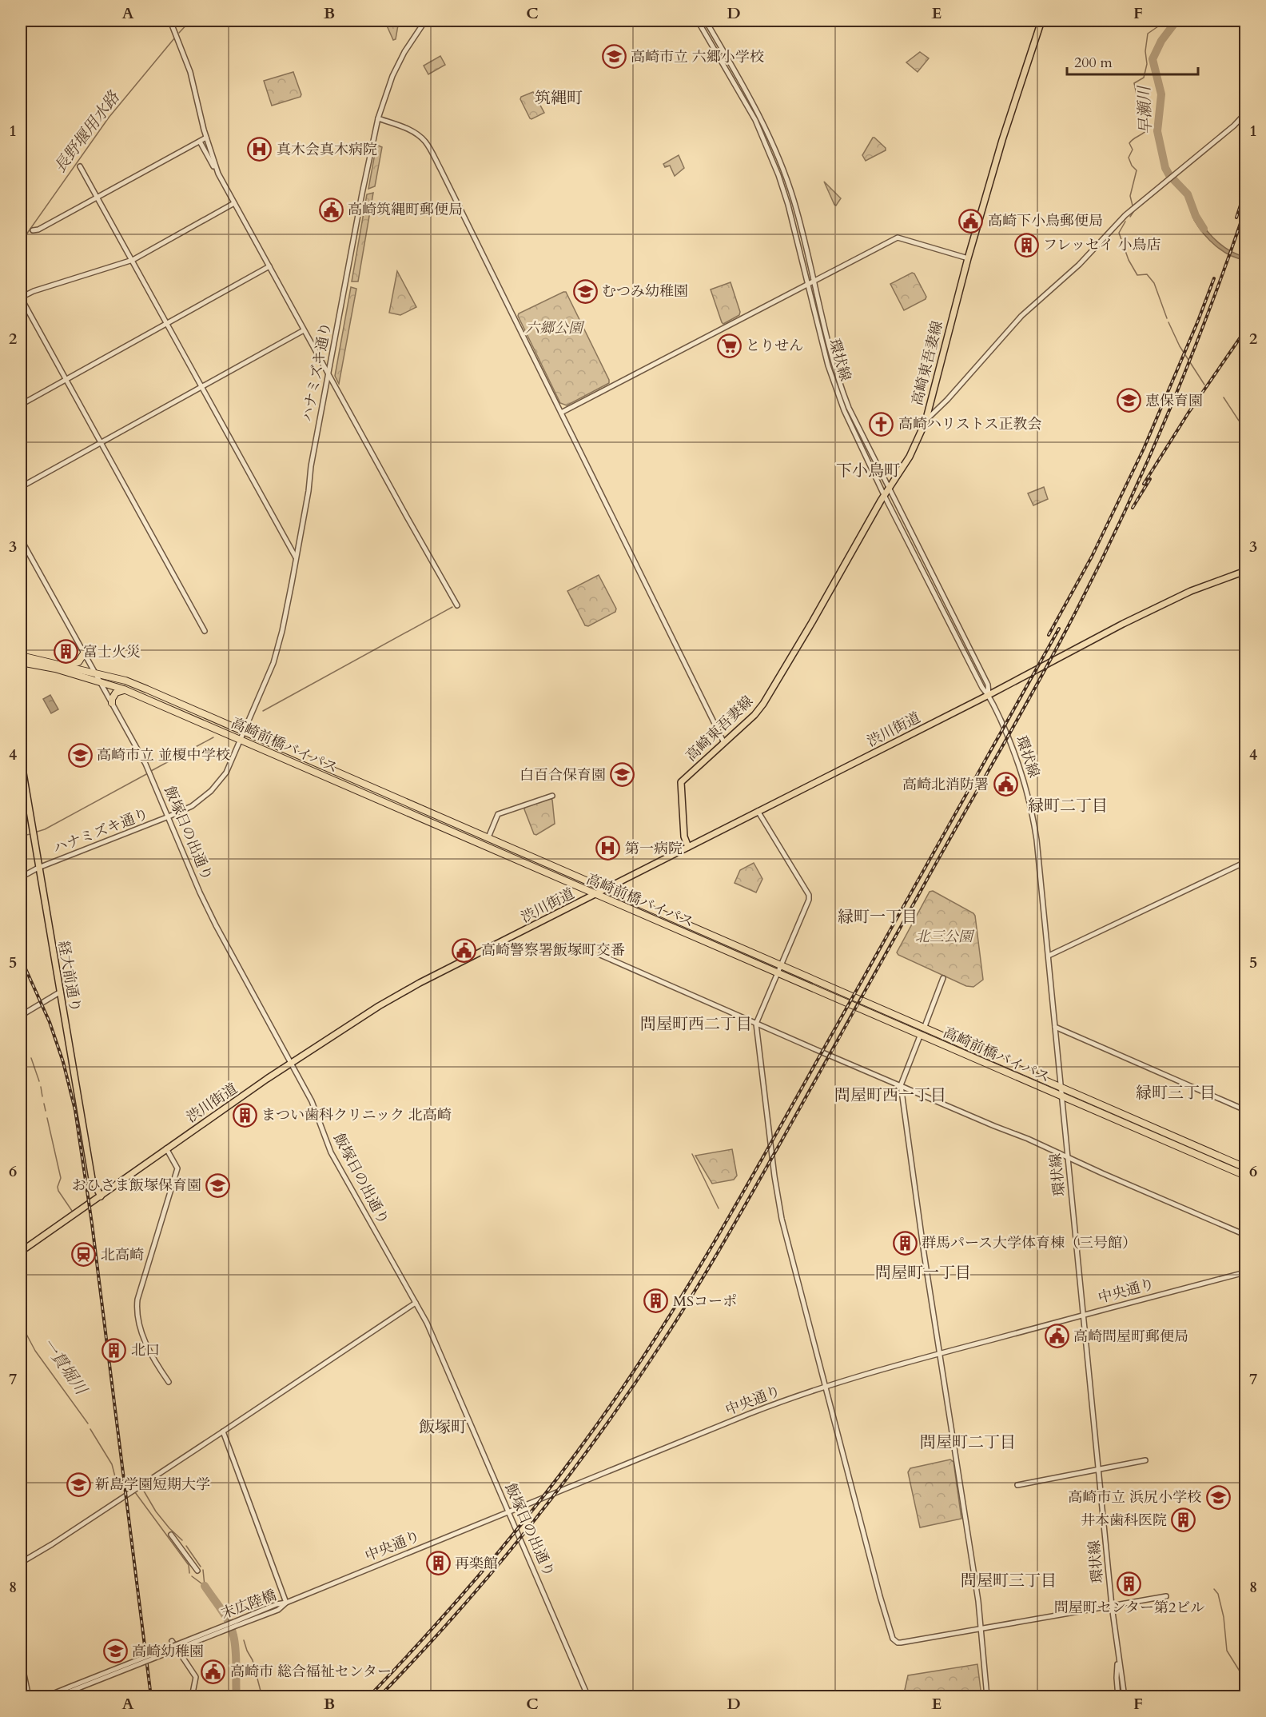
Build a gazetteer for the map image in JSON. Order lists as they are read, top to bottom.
{
  "streets": {
    "highway": ["高崎前橋バイパス"],
    "main road": ["高崎東吾妻線", "渋川街道", "経大前通り"],
    "street": [
      "環状線",
      "ハナミズキ通り",
      "飯塚日の出通り",
      "中央通り",
      "末広陸橋"
    ]
  },
  "crossings": [
    ["環状線", "高崎東吾妻線"],
    ["環状線", "渋川街道"],
    ["環状線", "高崎前橋バイパス"],
    ["環状線", "中央通り"],
    ["高崎東吾妻線", "渋川街道"],
    ["ハナミズキ通り", "高崎前橋バイパス"],
    ["ハナミズキ通り", "飯塚日の出通り"],
    ["ハナミズキ通り", "経大前通り"],
    ["渋川街道", "高崎前橋バイパス"],
    ["渋川街道", "飯塚日の出通り"],
    ["渋川街道", "経大前通り"],
    ["高崎前橋バイパス", "飯塚日の出通り"],
    ["飯塚日の出通り", "中央通り"],
    ["中央通り", "末広陸橋"]
  ],
  "districts": [
    "筑縄町",
    "下小鳥町",
    "緑町二丁目",
    "緑町一丁目",
    "問屋町西二丁目",
    "緑町三丁目",
    "問屋町西一丁目",
    "問屋町一丁目",
    "飯塚町",
    "問屋町二丁目",
    "問屋町三丁目"
  ],
  "water": ["早瀬川", "長野堰用水路", "一貫堀川"],
  "parks": ["六郷公園", "北三公園"],
  "places": {
    "school or university": [
      "高崎市立 六郷小学校",
      "むつみ幼稚園",
      "恵保育園",
      "高崎市立 並榎中学校",
      "白百合保育園",
      "おひさま飯塚保育園",
      "新島学園短期大学",
      "高崎市立 浜尻小学校",
      "高崎幼稚園"
    ],
    "hospital": ["真木会真木病院", "第一病院"],
    "public building": [
      "高崎筑縄町郵便局",
      "高崎下小鳥郵便局",
      "高崎北消防署",
      "高崎警察署飯塚町交番",
      "高崎問屋町郵便局",
      "高崎市 総合福祉センター"
    ],
    "building": [
      "フレッセイ 小鳥店",
      "富士火災",
      "まつい歯科クリニック 北高崎",
      "群馬パース大学体育棟（三号館）",
      "MSコーポ",
      "北口",
      "井本歯科医院",
      "再楽館",
      "問屋町センター第2ビル"
    ],
    "supermarket": ["とりせん"],
    "church": ["高崎ハリストス正教会"],
    "station": ["北高崎"]
  },
  "scale_bar": "200 m",
  "grid": {
    "columns": [
      "A",
      "B",
      "C",
      "D",
      "E",
      "F"
    ],
    "rows": [
      "1",
      "2",
      "3",
      "4",
      "5",
      "6",
      "7",
      "8"
    ]
  }
}
